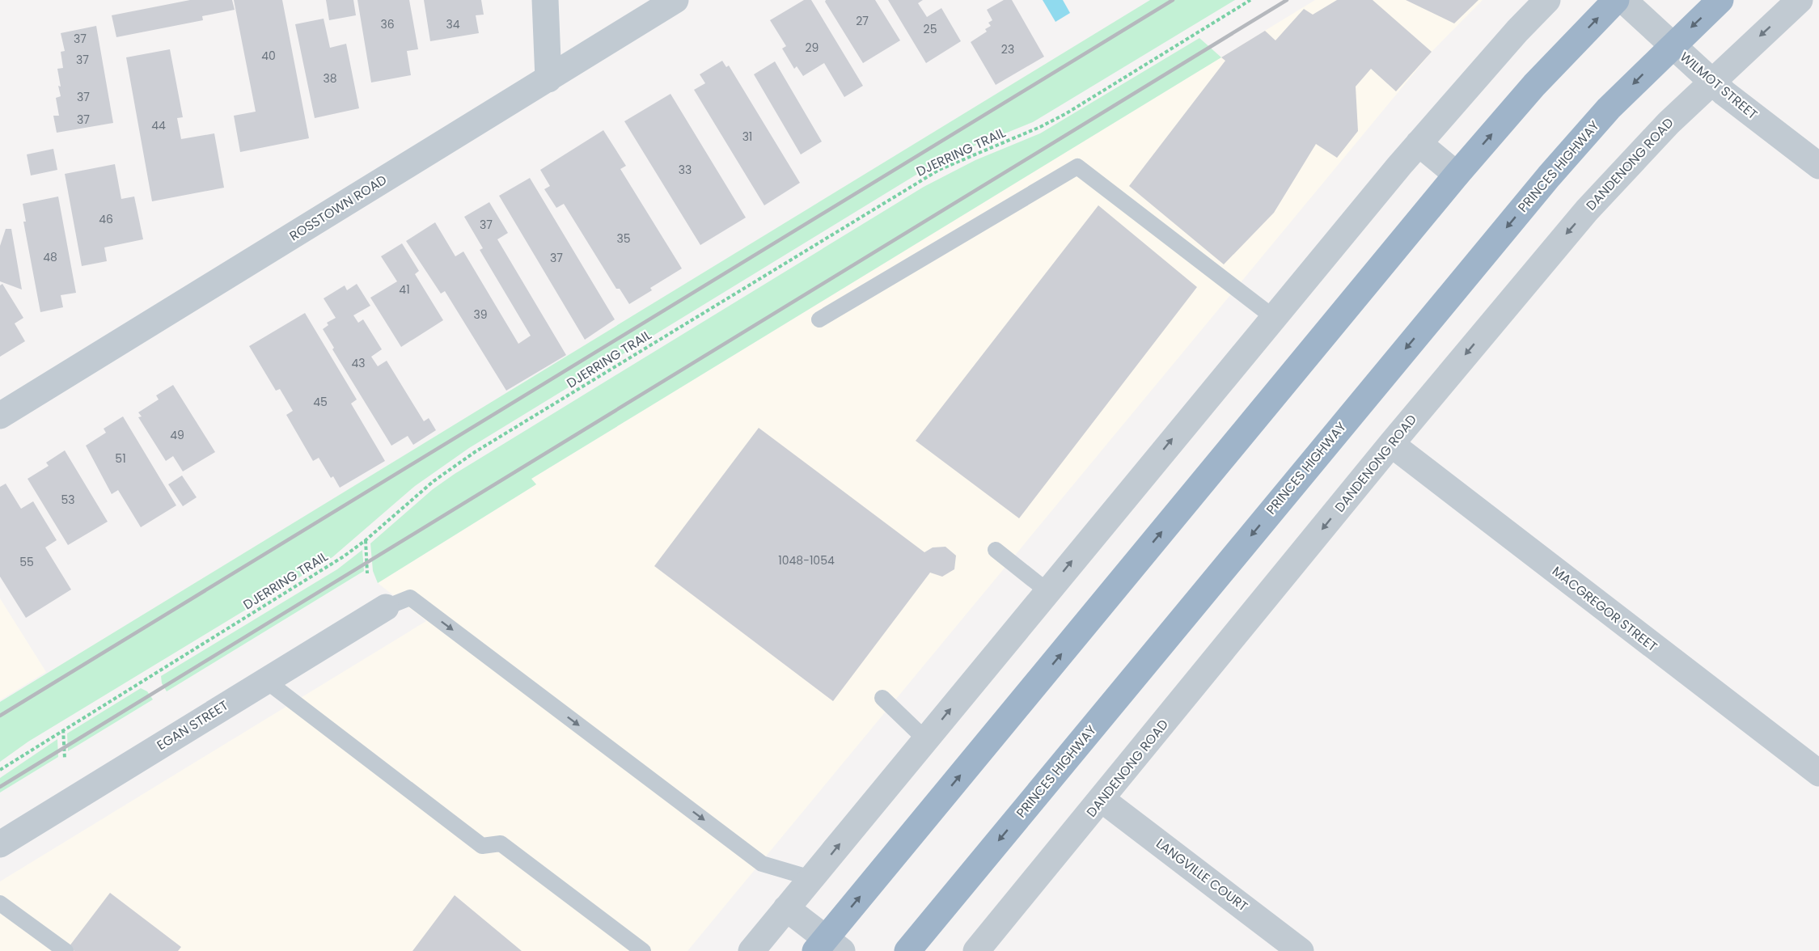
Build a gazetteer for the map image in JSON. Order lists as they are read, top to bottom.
{
  "streets": {
    "highway": ["PRINCES HIGHWAY"],
    "street": [
      "WILMOT STREET",
      "DANDENONG ROAD",
      "ROSSTOWN ROAD",
      "MACGREGOR STREET",
      "EGAN STREET",
      "LANGVILLE COURT"
    ],
    "path": ["DJERRING TRAIL"]
  },
  "crossings": [
    ["WILMOT STREET", "DANDENONG ROAD"],
    ["WILMOT STREET", "PRINCES HIGHWAY"],
    ["DANDENONG ROAD", "MACGREGOR STREET"],
    ["DANDENONG ROAD", "LANGVILLE COURT"]
  ],
  "house_numbers": [
    "27",
    "36",
    "34",
    "25",
    "37",
    "29",
    "23",
    "40",
    "37",
    "38",
    "37",
    "37",
    "44",
    "31",
    "33",
    "46",
    "37",
    "35",
    "48",
    "37",
    "41",
    "39",
    "43",
    "45",
    "49",
    "51",
    "53",
    "1048-1054",
    "55"
  ]
}
